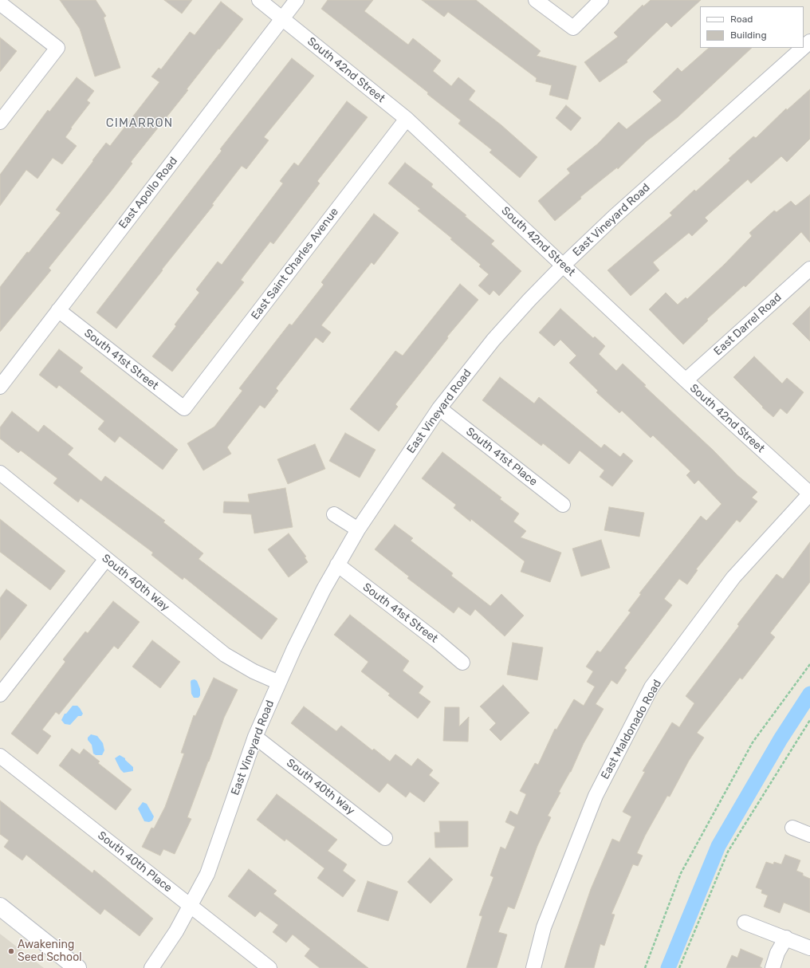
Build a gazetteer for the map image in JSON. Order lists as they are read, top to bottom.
{
  "streets": {
    "street": [
      "South 42nd Street",
      "East Apollo Road",
      "East Vineyard Road",
      "East Saint Charles Avenue",
      "East Darrel Road",
      "South 41st Street",
      "South 41st Place",
      "South 40th Way",
      "East Maldonado Road",
      "South 40th Place"
    ]
  },
  "crossings": [
    ["South 42nd Street", "East Apollo Road"],
    ["South 42nd Street", "East Vineyard Road"],
    ["South 42nd Street", "East Saint Charles Avenue"],
    ["South 42nd Street", "East Darrel Road"],
    ["South 42nd Street", "East Maldonado Road"],
    ["East Apollo Road", "South 41st Street"],
    ["East Vineyard Road", "South 41st Street"],
    ["East Vineyard Road", "South 41st Place"],
    ["East Vineyard Road", "South 40th Way"],
    ["East Vineyard Road", "South 40th Place"],
    ["East Saint Charles Avenue", "South 41st Street"]
  ],
  "districts": ["CIMARRON"],
  "places": ["Awakening Seed School"],
  "legend": ["Road", "Building"]
}
